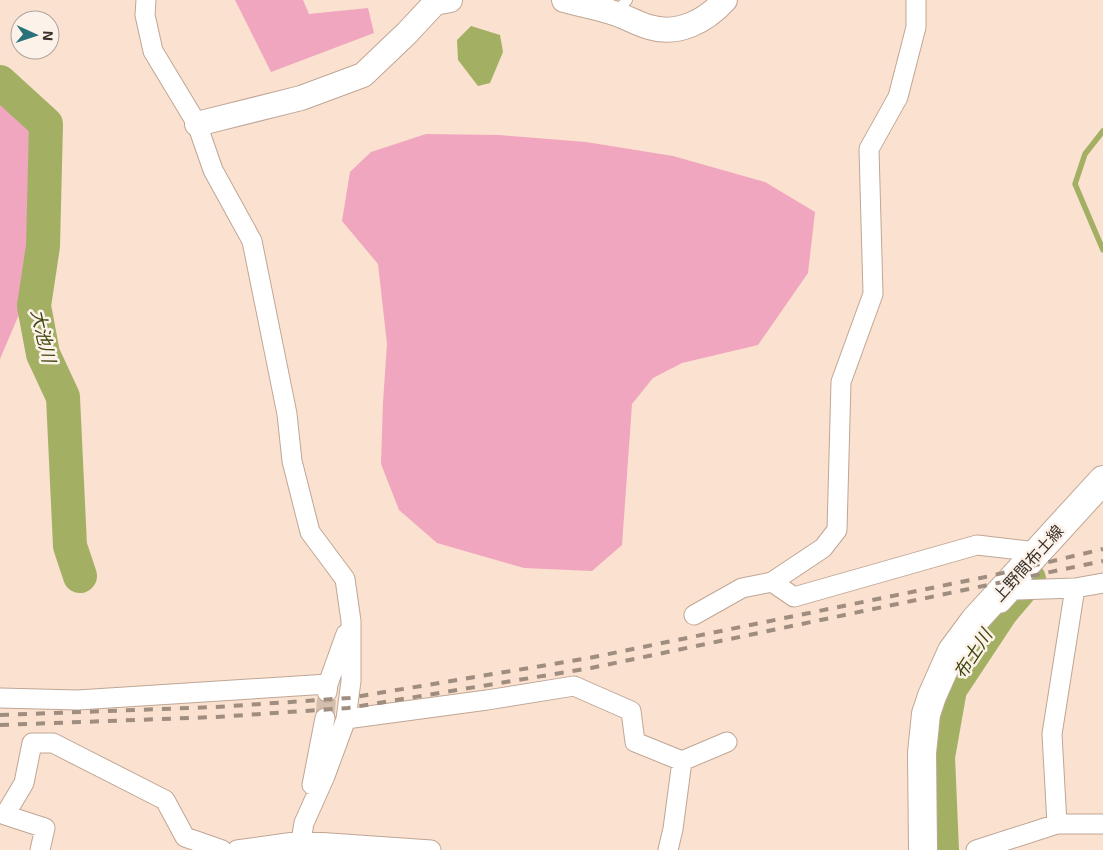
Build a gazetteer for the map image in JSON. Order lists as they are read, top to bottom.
{
  "streets": {
    "main road": ["上野間布土線"]
  },
  "water": ["大池川", "布土川"],
  "north": "right"
}
